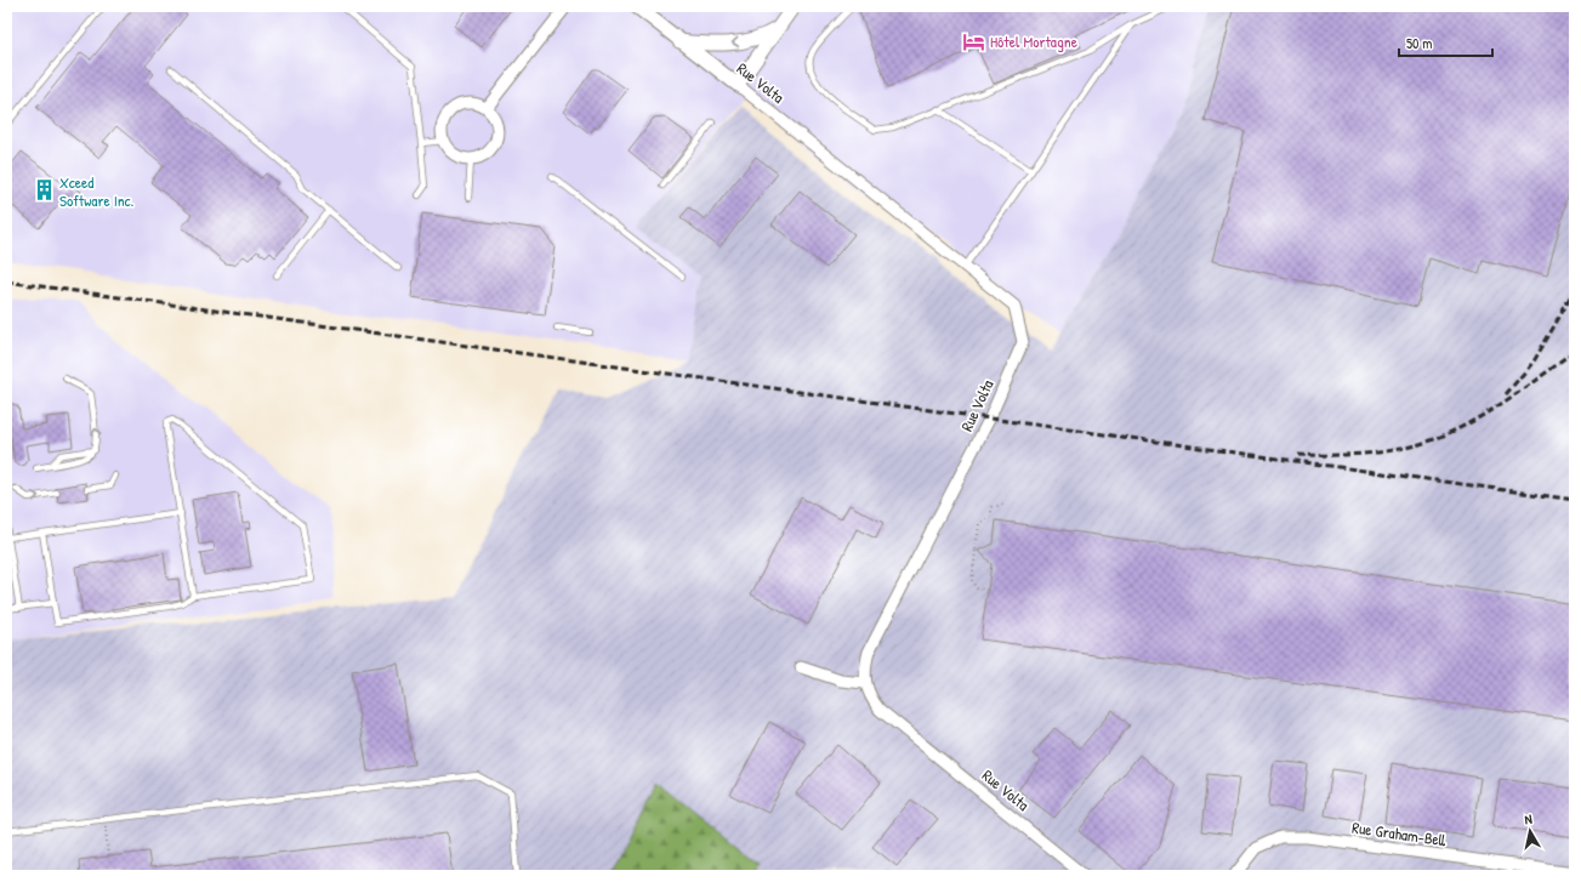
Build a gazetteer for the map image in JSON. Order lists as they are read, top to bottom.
{
  "streets": {
    "street": ["Rue Volta", "Rue Graham-Bell"]
  },
  "places": {
    "hotel": ["Hôtel Mortagne"],
    "building": ["Xceed Software Inc."]
  },
  "scale_bar": "50 m",
  "north": "top"
}
